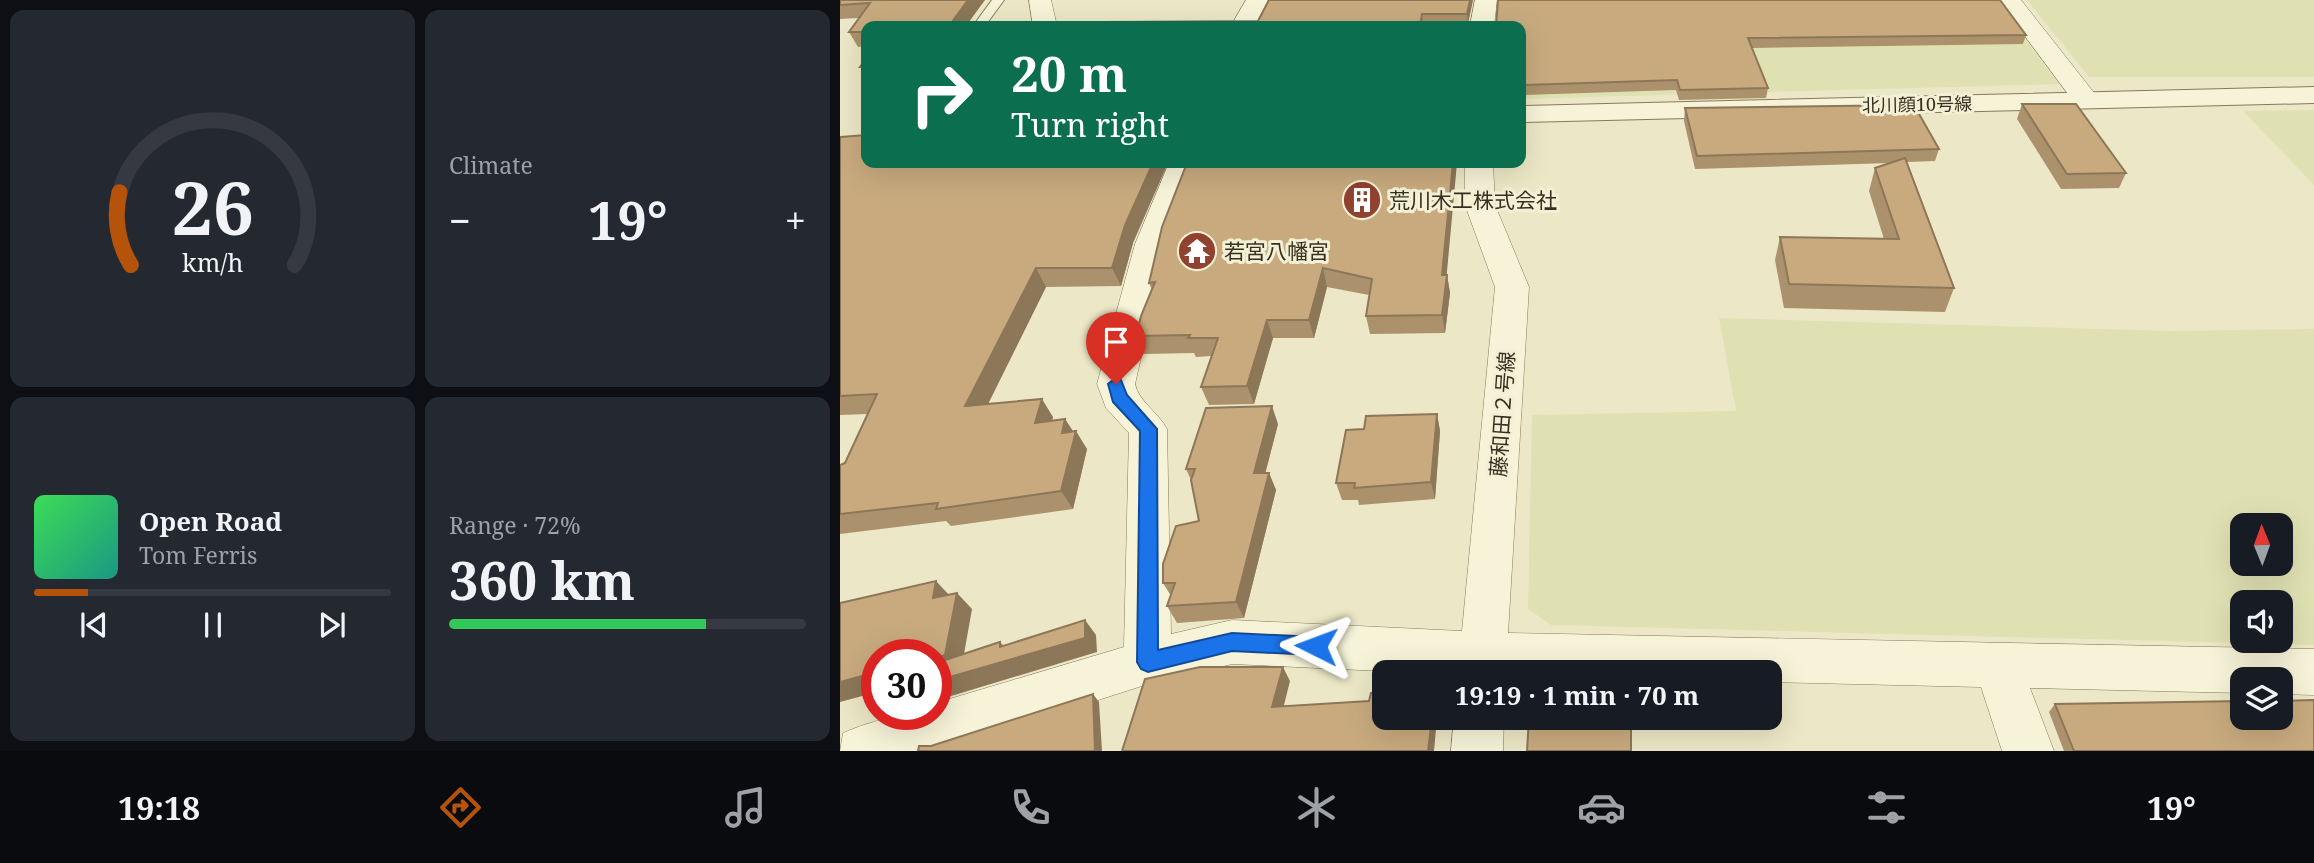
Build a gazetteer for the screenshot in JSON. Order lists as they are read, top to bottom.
{
  "streets": {
    "street": ["北川顔10号線", "藤和田２号線"]
  },
  "places": {
    "building": ["荒川木工株式会社"],
    "temple": ["若宮八幡宮"]
  },
  "north": "top",
  "page": {
    "tile": [
      "Climate",
      ["Range · 72%", "360 km"]
    ],
    "turn": ["20 m", "Turn right"],
    "heat": ["−", "19°", "+"],
    "song": ["Open Road", "Tom Ferris"],
    "limit": "30",
    "trip": "19:19 · 1 min · 70 m",
    "tabs": ["19:18", "19°"],
    "gauge": ["26", "km/h"]
  }
}
